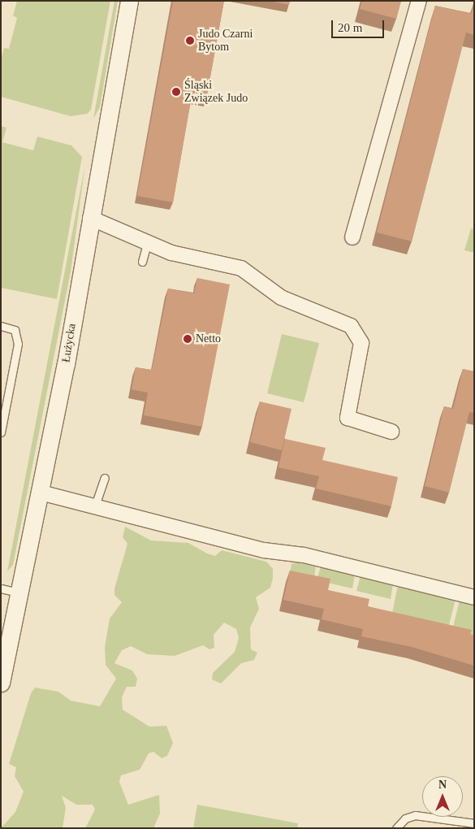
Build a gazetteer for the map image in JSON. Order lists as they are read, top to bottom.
{
  "streets": {
    "street": ["Łużycka"]
  },
  "places": ["Judo Czarni Bytom", "Śląski Związek Judo", "Netto"],
  "scale_bar": "20 m",
  "north": "top"
}
